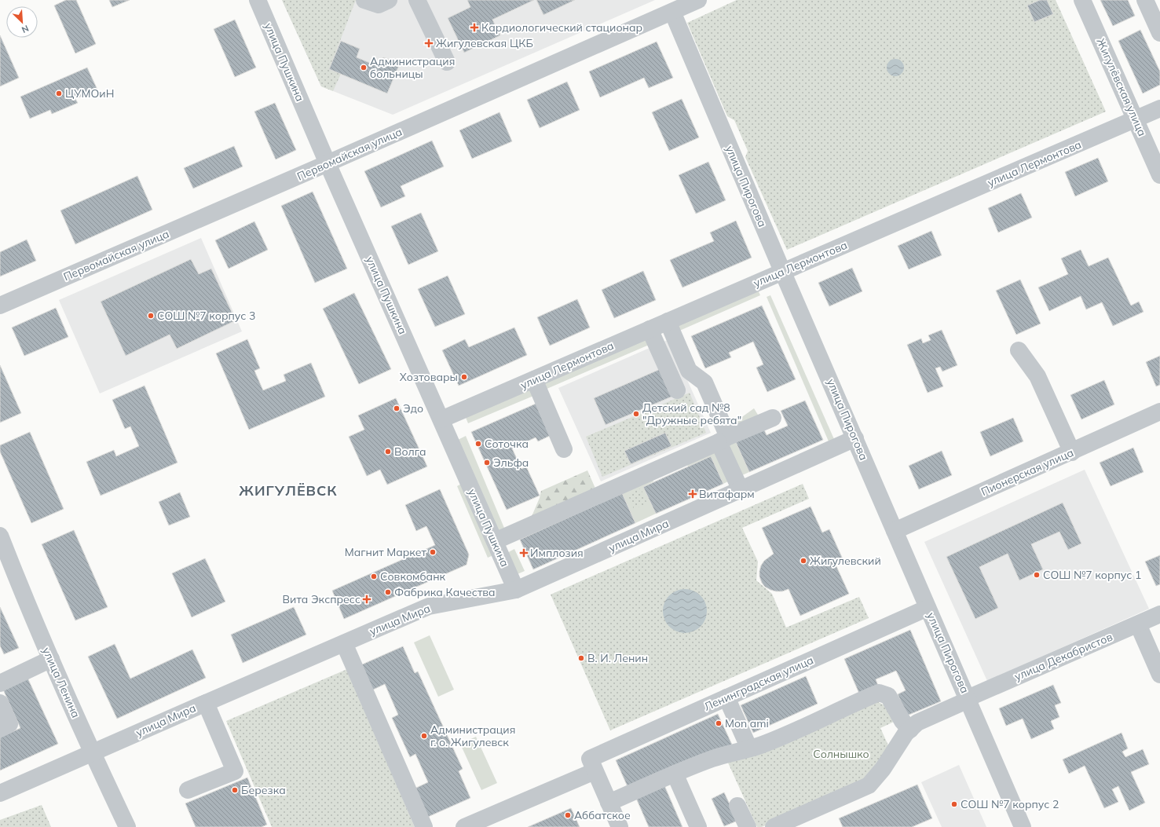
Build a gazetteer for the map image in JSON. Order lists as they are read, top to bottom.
{
  "streets": {
    "street": [
      "улица Пушкина",
      "Жигулёвская улица",
      "Первомайская улица",
      "улица Лермонтова",
      "улица Пирогова",
      "Пионерская улица",
      "улица Мира",
      "улица Декабристов",
      "улица Ленина",
      "Ленинградская улица"
    ]
  },
  "crossings": [
    ["улица Пушкина", "Первомайская улица"],
    ["улица Пушкина", "улица Лермонтова"],
    ["улица Пушкина", "улица Мира"],
    ["Жигулёвская улица", "улица Лермонтова"],
    ["Первомайская улица", "улица Пирогова"],
    ["улица Лермонтова", "улица Пирогова"],
    ["улица Пирогова", "Пионерская улица"],
    ["улица Пирогова", "улица Мира"],
    ["улица Пирогова", "улица Декабристов"],
    ["улица Пирогова", "Ленинградская улица"],
    ["улица Мира", "улица Ленина"]
  ],
  "districts": ["ЖИГУЛЁВСК"],
  "parks": ["Солнышко"],
  "places": {
    "health": [
      "Кардиологический стационар",
      "Жигулевская ЦКБ",
      "Витафарм",
      "Имплозия",
      "Вита Экспресс"
    ],
    "other": [
      "Администрация больницы",
      "ЦУМОиН",
      "СОШ №7 корпус 3",
      "Хозтовары",
      "Эдо",
      "Детский сад №8 \"Дружные ребята\"",
      "Соточка",
      "Волга",
      "Эльфа",
      "Магнит Маркет",
      "Жигулевский",
      "СОШ №7 корпус 1",
      "Совкомбанк",
      "Фабрика Качества",
      "В. И. Ленин",
      "Mon ami",
      "Администрация г. о. Жигулевск",
      "Березка",
      "СОШ №7 корпус 2",
      "Аббатское"
    ]
  },
  "north": "bottom right"
}
